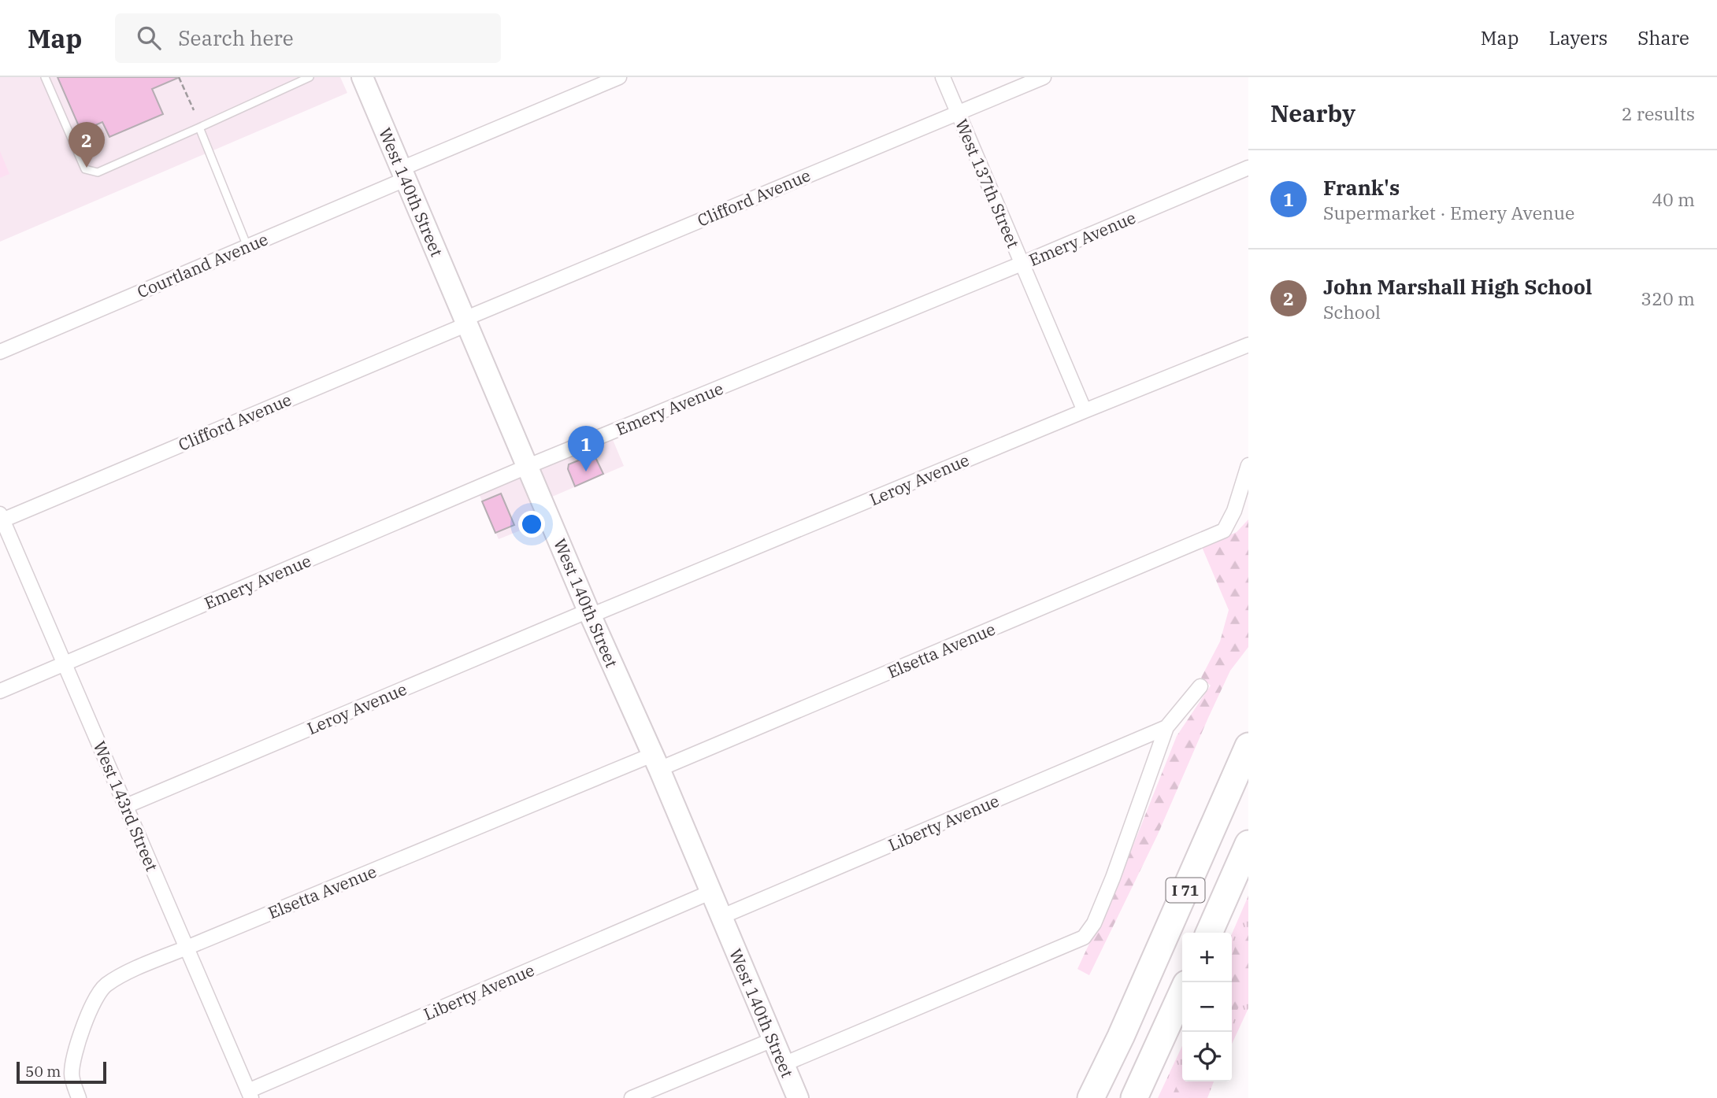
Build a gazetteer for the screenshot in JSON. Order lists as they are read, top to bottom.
{
  "streets": {
    "highway": ["I 71"],
    "street": [
      "West 137th Street",
      "West 140th Street",
      "Clifford Avenue",
      "Emery Avenue",
      "Courtland Avenue",
      "Leroy Avenue",
      "Elsetta Avenue",
      "West 143rd Street",
      "Liberty Avenue"
    ]
  },
  "crossings": [
    ["West 137th Street", "Clifford Avenue"],
    ["West 137th Street", "Emery Avenue"],
    ["West 137th Street", "Leroy Avenue"],
    ["West 140th Street", "Clifford Avenue"],
    ["West 140th Street", "Emery Avenue"],
    ["West 140th Street", "Courtland Avenue"],
    ["West 140th Street", "Leroy Avenue"],
    ["West 140th Street", "Elsetta Avenue"],
    ["West 140th Street", "Liberty Avenue"],
    ["Clifford Avenue", "West 143rd Street"],
    ["Emery Avenue", "West 143rd Street"],
    ["Leroy Avenue", "West 143rd Street"],
    ["Elsetta Avenue", "West 143rd Street"],
    ["West 143rd Street", "Liberty Avenue"]
  ],
  "scale_bar": "50 m",
  "page": {
    "header": "Map",
    "search": "Search here",
    "nav": ["Map", "Layers", "Share"],
    "heading": ["Nearby", "2 results"],
    "pins": ["2", "1"],
    "list": [
      {
        "mark": "1",
        "name": "Frank's",
        "note": "Supermarket · Emery Avenue",
        "value": "40 m"
      },
      {
        "mark": "2",
        "name": "John Marshall High School",
        "note": "School",
        "value": "320 m"
      }
    ],
    "map_buttons": ["+", "−"],
    "scale": "50 m"
  }
}
